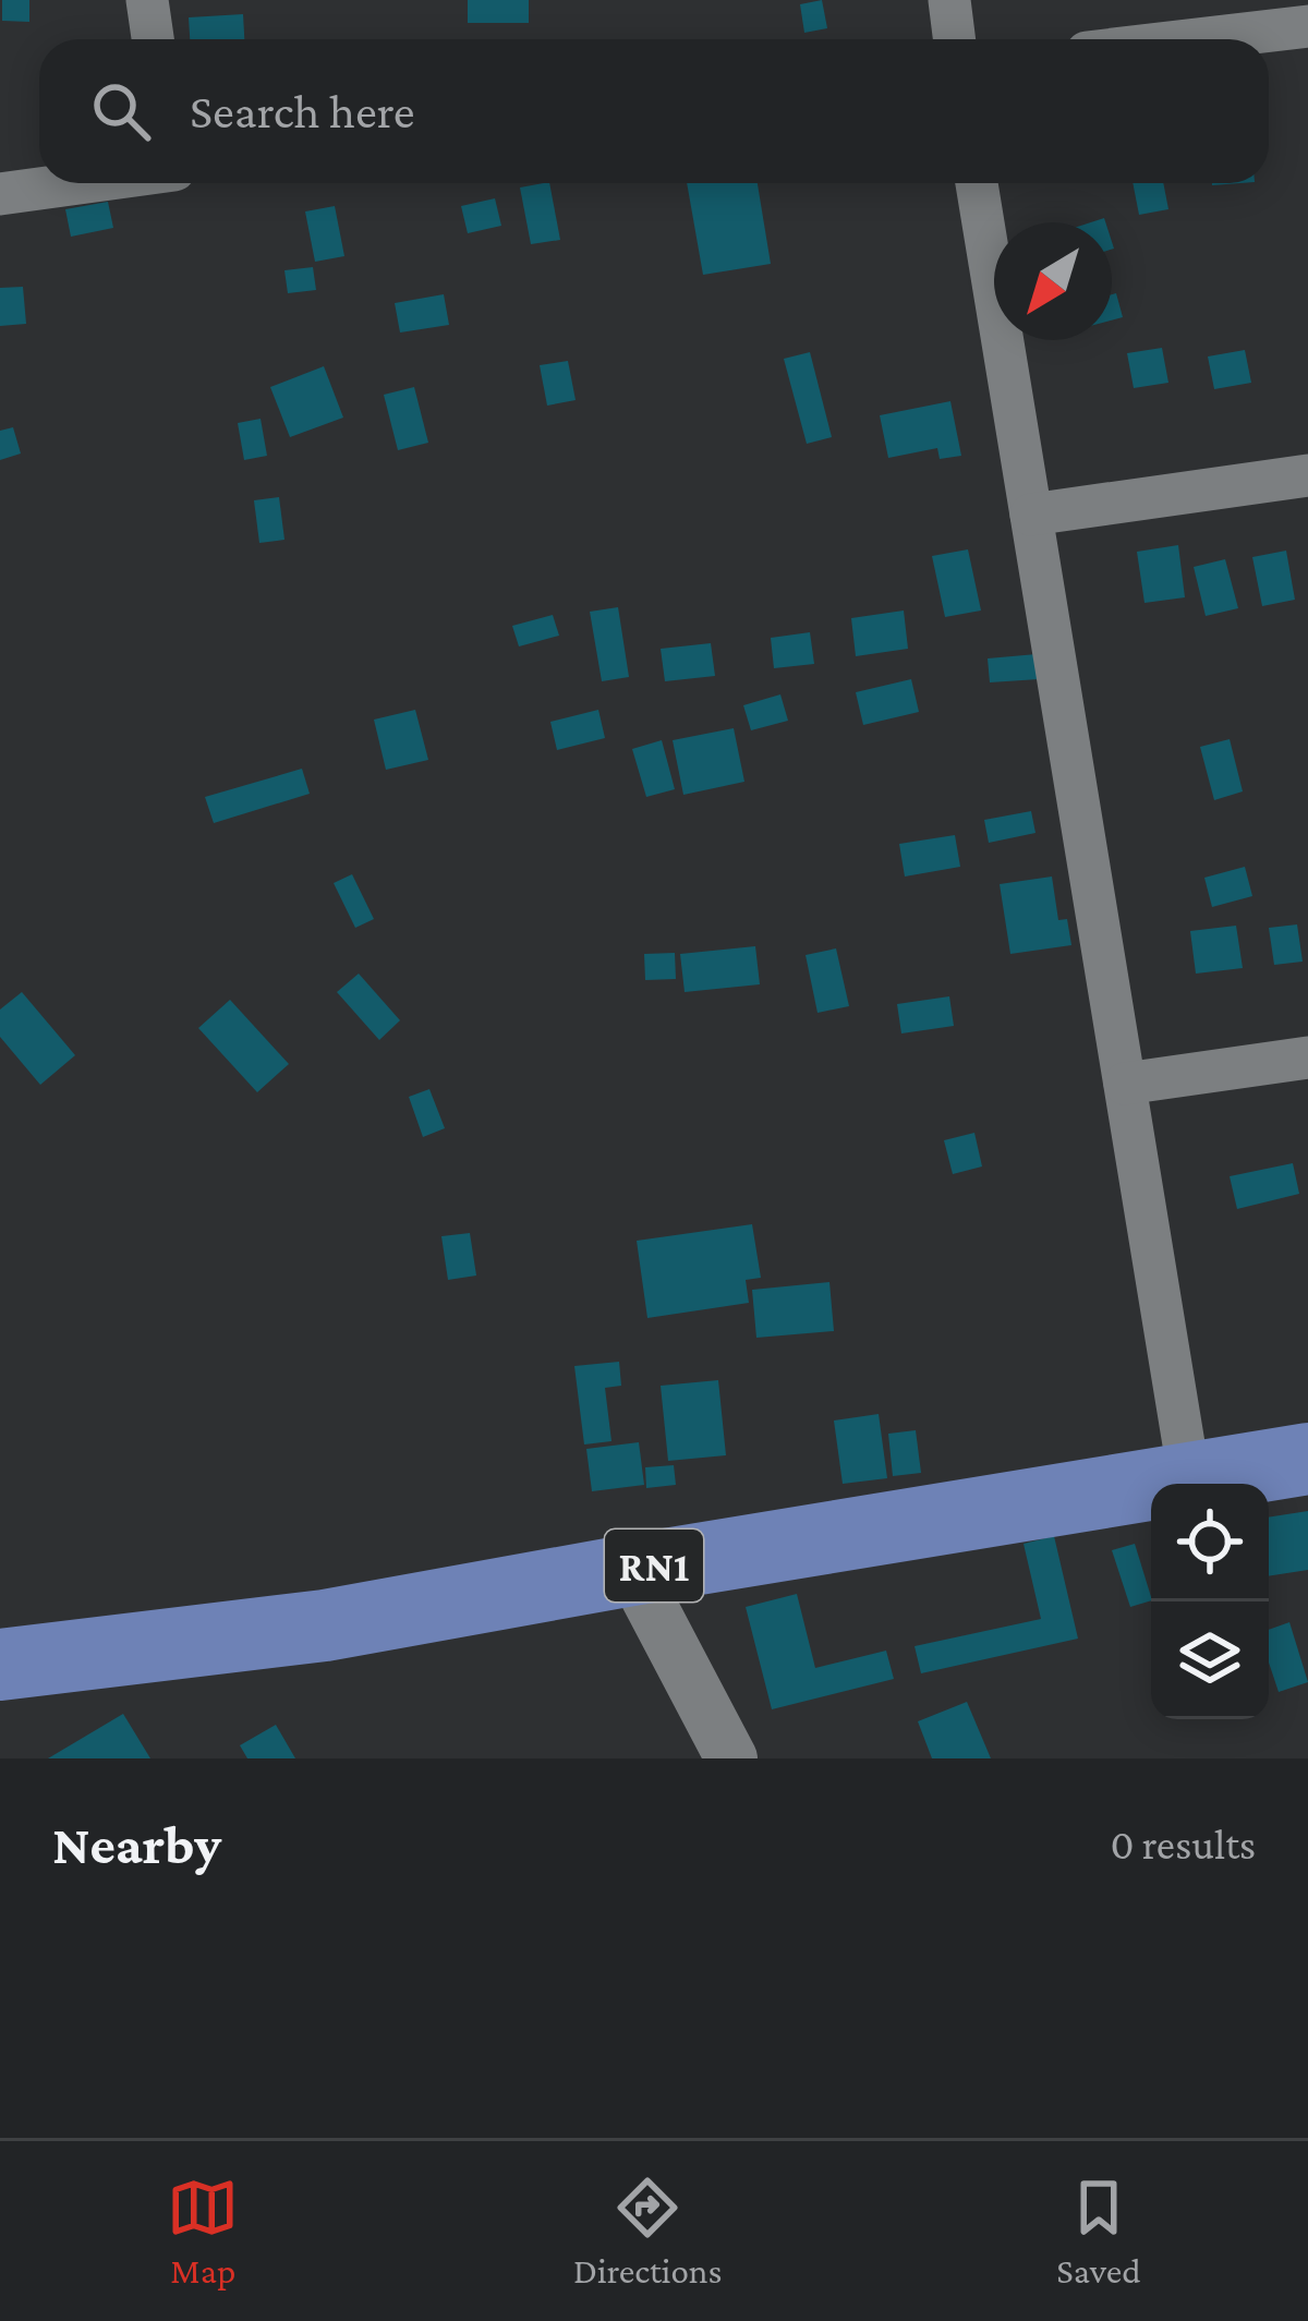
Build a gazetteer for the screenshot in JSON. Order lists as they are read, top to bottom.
{
  "streets": {
    "highway": ["RN1"]
  },
  "north": "bottom left",
  "page": {
    "search": "Search here",
    "heading": ["Nearby", "0 results"],
    "nav": ["Map", "Directions", "Saved"]
  }
}
